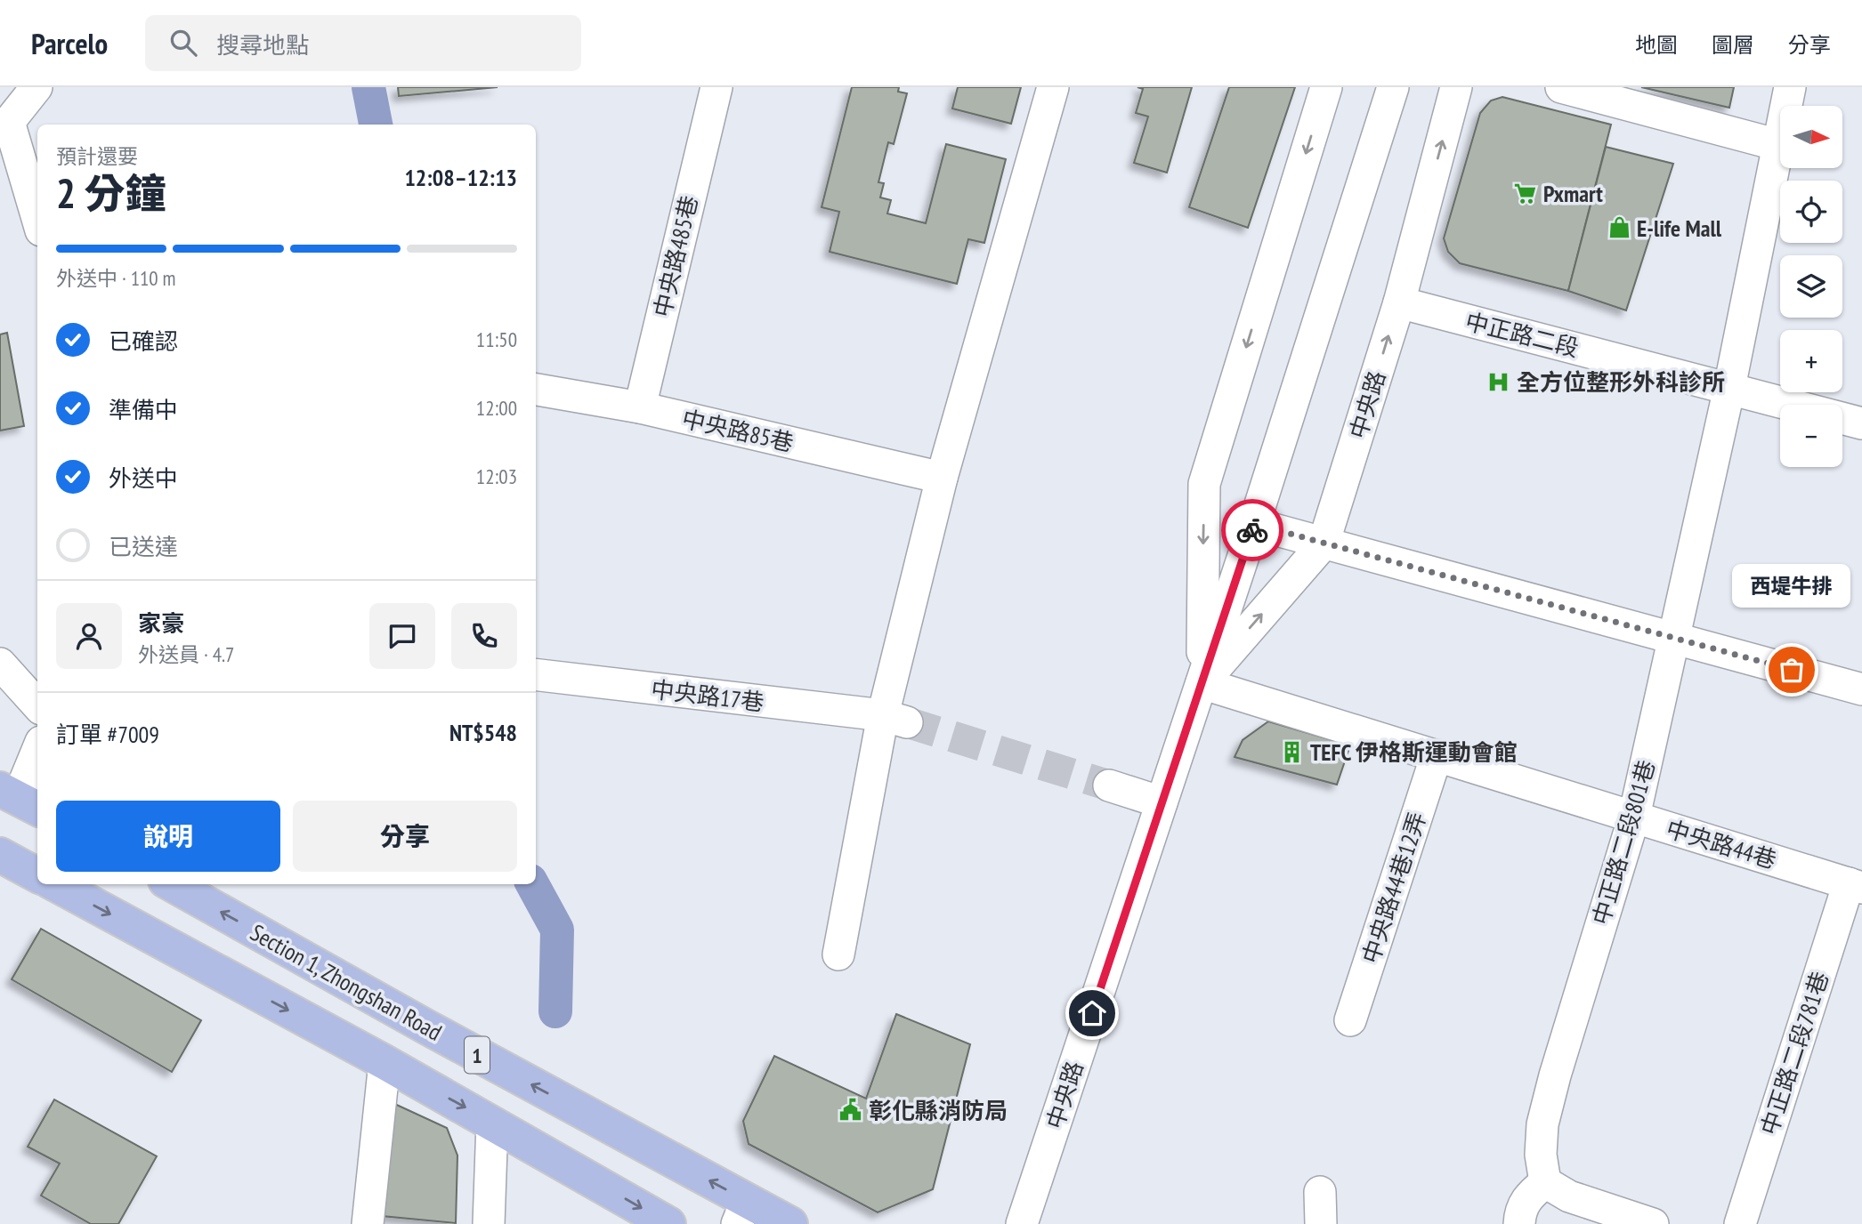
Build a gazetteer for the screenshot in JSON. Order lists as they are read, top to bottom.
{
  "streets": {
    "main road": ["Section 1, Zhongshan Road", "1"],
    "street": [
      "中央路485巷",
      "中正路二段",
      "中央路",
      "中央路85巷",
      "中央路17巷",
      "中正路二段801巷",
      "中央路44巷",
      "中央路44巷12弄",
      "中正路二段781巷"
    ]
  },
  "crossings": [
    ["中央路485巷", "中央路85巷"],
    ["中正路二段", "中央路"],
    ["中正路二段", "中正路二段801巷"],
    ["中央路", "中央路44巷"],
    ["中正路二段801巷", "中央路44巷"],
    ["中央路44巷", "中央路44巷12弄"],
    ["中央路44巷", "中正路二段781巷"]
  ],
  "places": {
    "supermarket": ["Pxmart"],
    "shop": ["E-life Mall"],
    "hospital": ["全方位整形外科診所"],
    "other": ["西堤牛排"],
    "building": ["TEFC 伊格斯運動會館"],
    "public building": ["彰化縣消防局"]
  },
  "north": "right",
  "page": {
    "header": "Parcelo",
    "search": "搜尋地點",
    "nav": ["地圖", "圖層", "分享"],
    "map_buttons": ["+", "−"],
    "heading": ["2 分鐘", "預計還要", "12:08–12:13"],
    "panel": [
      "家豪",
      "外送員 · 4.7",
      "訂單 #7009",
      "NT$548"
    ],
    "bar": "外送中 · 110 m",
    "list": [
      ["已確認", "11:50"],
      ["準備中", "12:00"],
      ["外送中", "12:03"],
      "已送達"
    ],
    "bubble": "西堤牛排",
    "buttons": ["說明", "分享"]
  }
}
